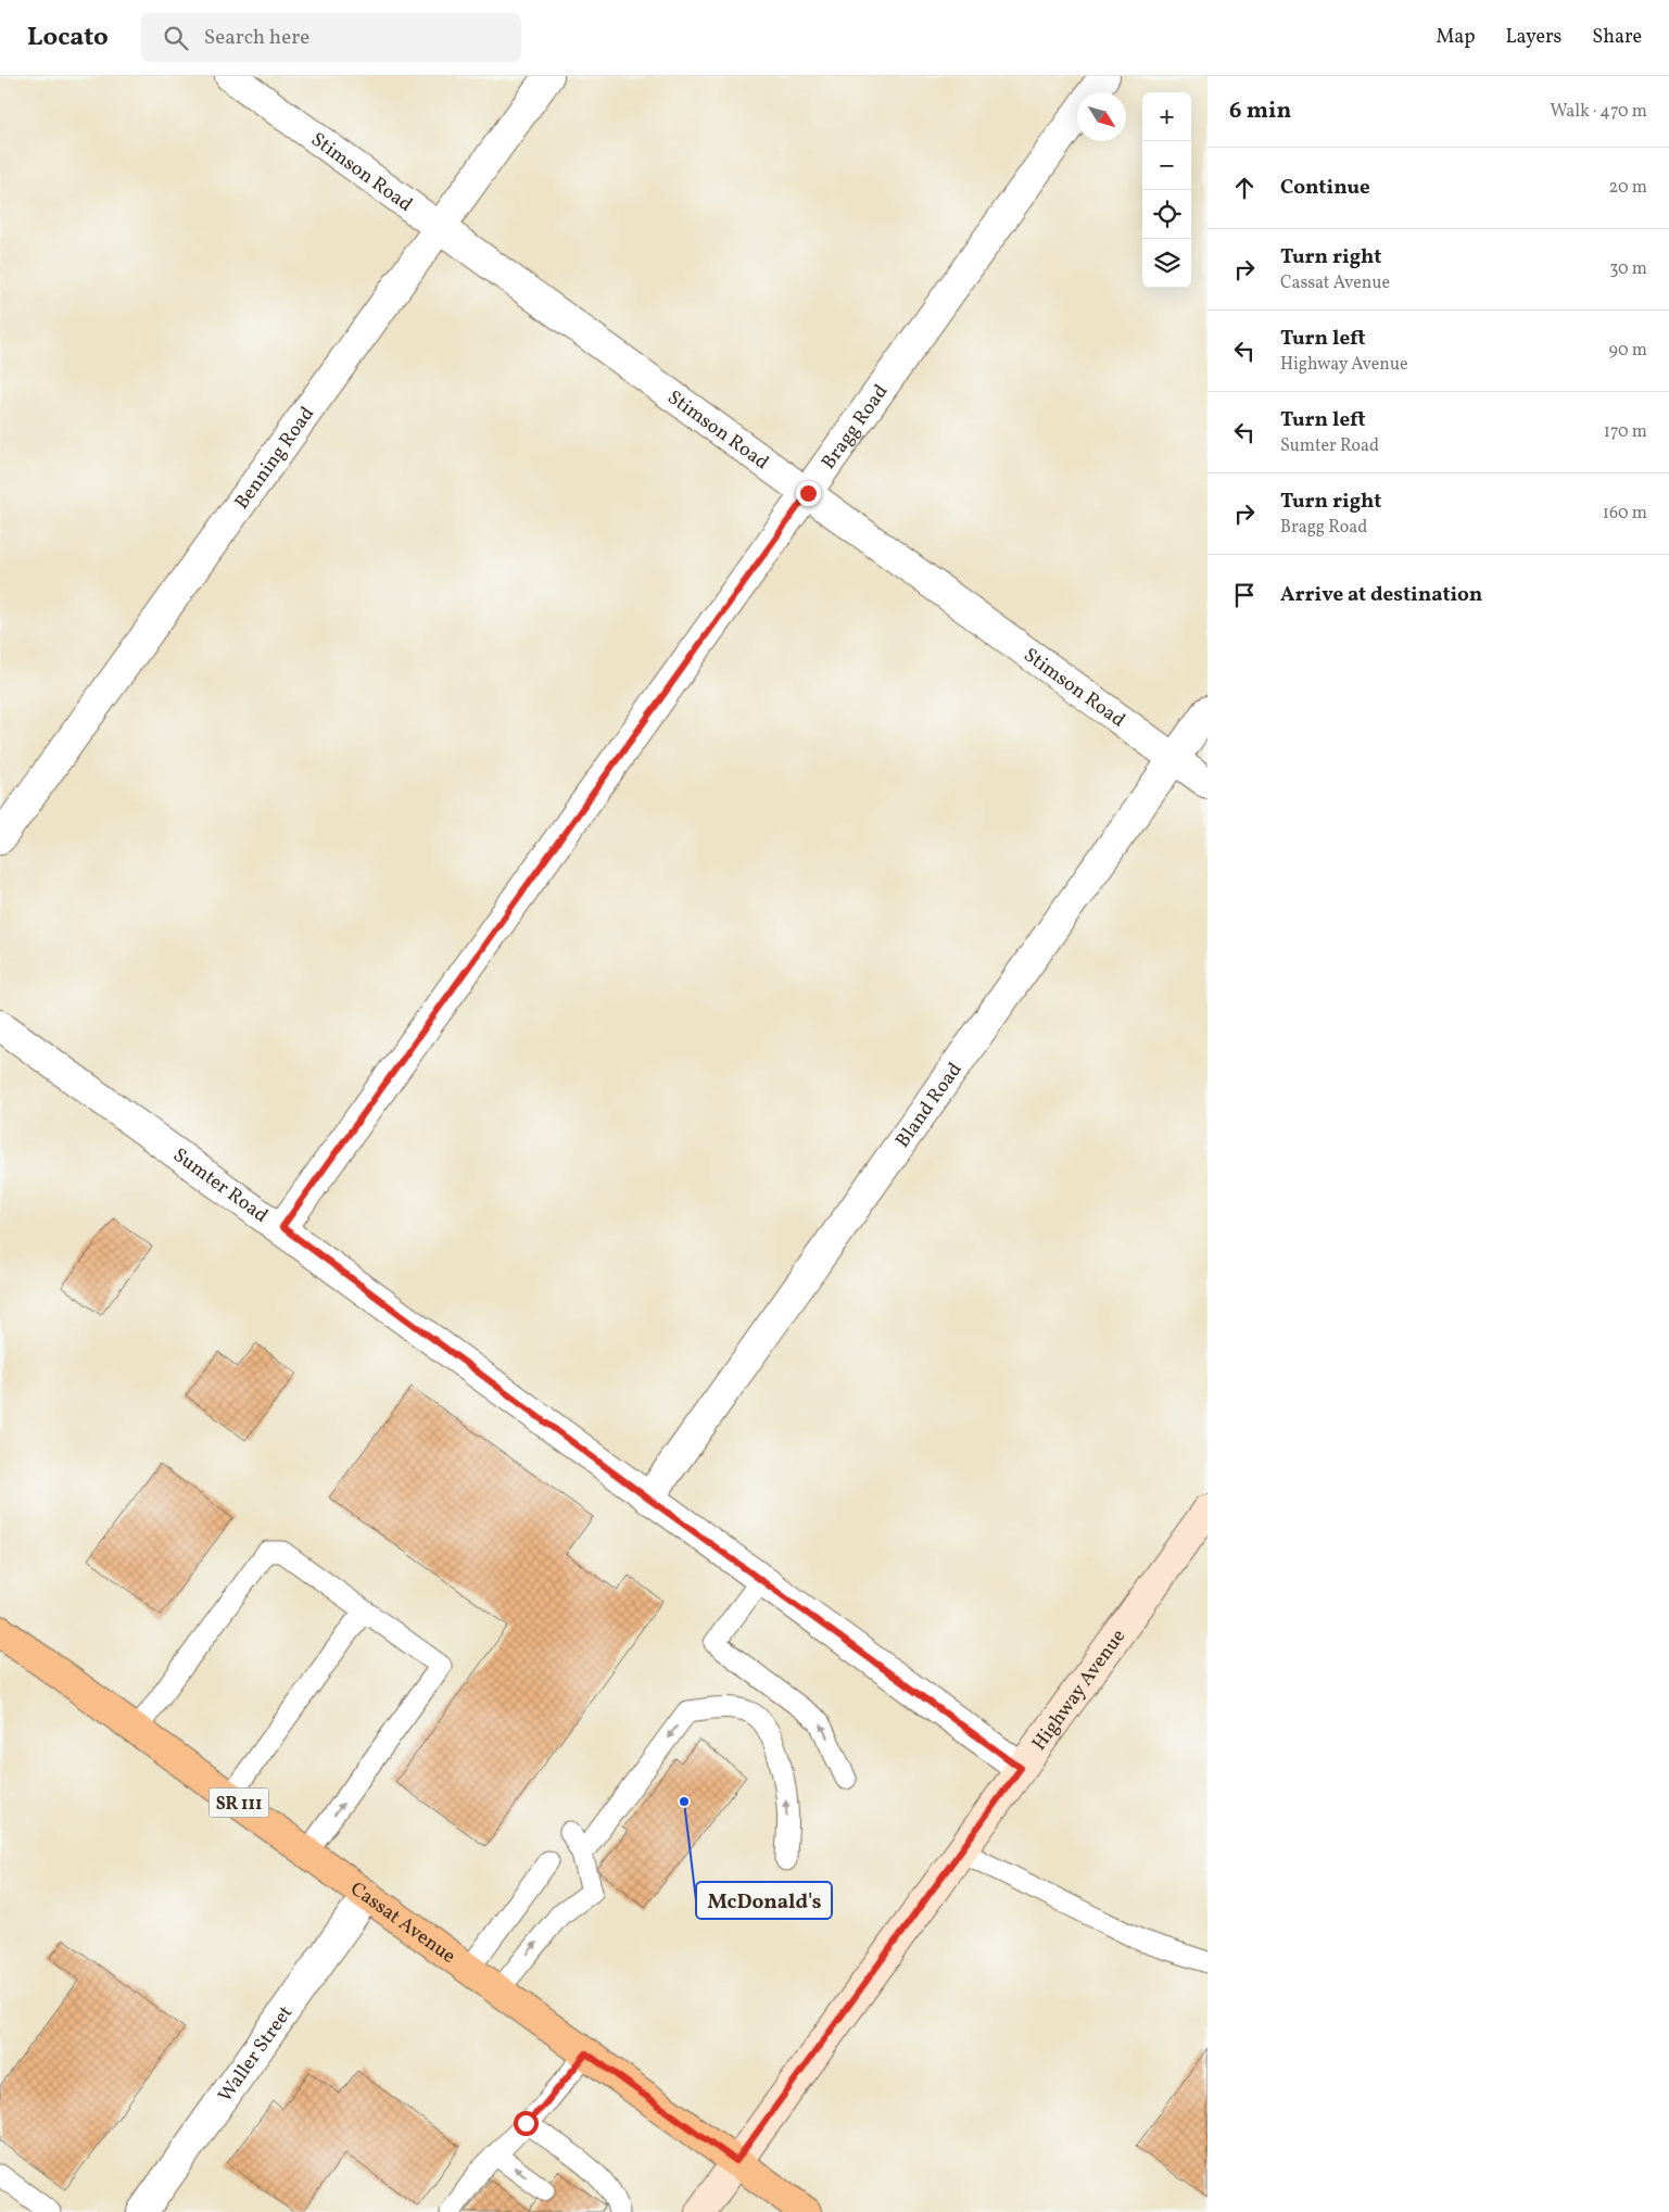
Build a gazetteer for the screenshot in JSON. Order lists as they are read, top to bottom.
{
  "streets": {
    "main road": ["SR 111", "Cassat Avenue"],
    "street": [
      "Stimson Road",
      "Bragg Road",
      "Benning Road",
      "Bland Road",
      "Sumter Road",
      "Highway Avenue",
      "Waller Street"
    ]
  },
  "crossings": [
    ["Stimson Road", "Bragg Road"],
    ["Stimson Road", "Benning Road"],
    ["Stimson Road", "Bland Road"],
    ["Bragg Road", "Sumter Road"],
    ["Bland Road", "Sumter Road"],
    ["Sumter Road", "Highway Avenue"],
    ["Highway Avenue", "Cassat Avenue"],
    ["Cassat Avenue", "Waller Street"]
  ],
  "places": ["McDonald's"],
  "north": "bottom right",
  "page": {
    "header": "Locato",
    "search": "Search here",
    "nav": ["Map", "Layers", "Share"],
    "heading": ["6 min", "Walk · 470 m"],
    "map_buttons": ["+", "−"],
    "list": [
      ["Continue", "20 m"],
      ["Turn right", "Cassat Avenue", "30 m"],
      ["Turn left", "Highway Avenue", "90 m"],
      ["Turn left", "Sumter Road", "170 m"],
      ["Turn right", "Bragg Road", "160 m"],
      "Arrive at destination"
    ]
  }
}
